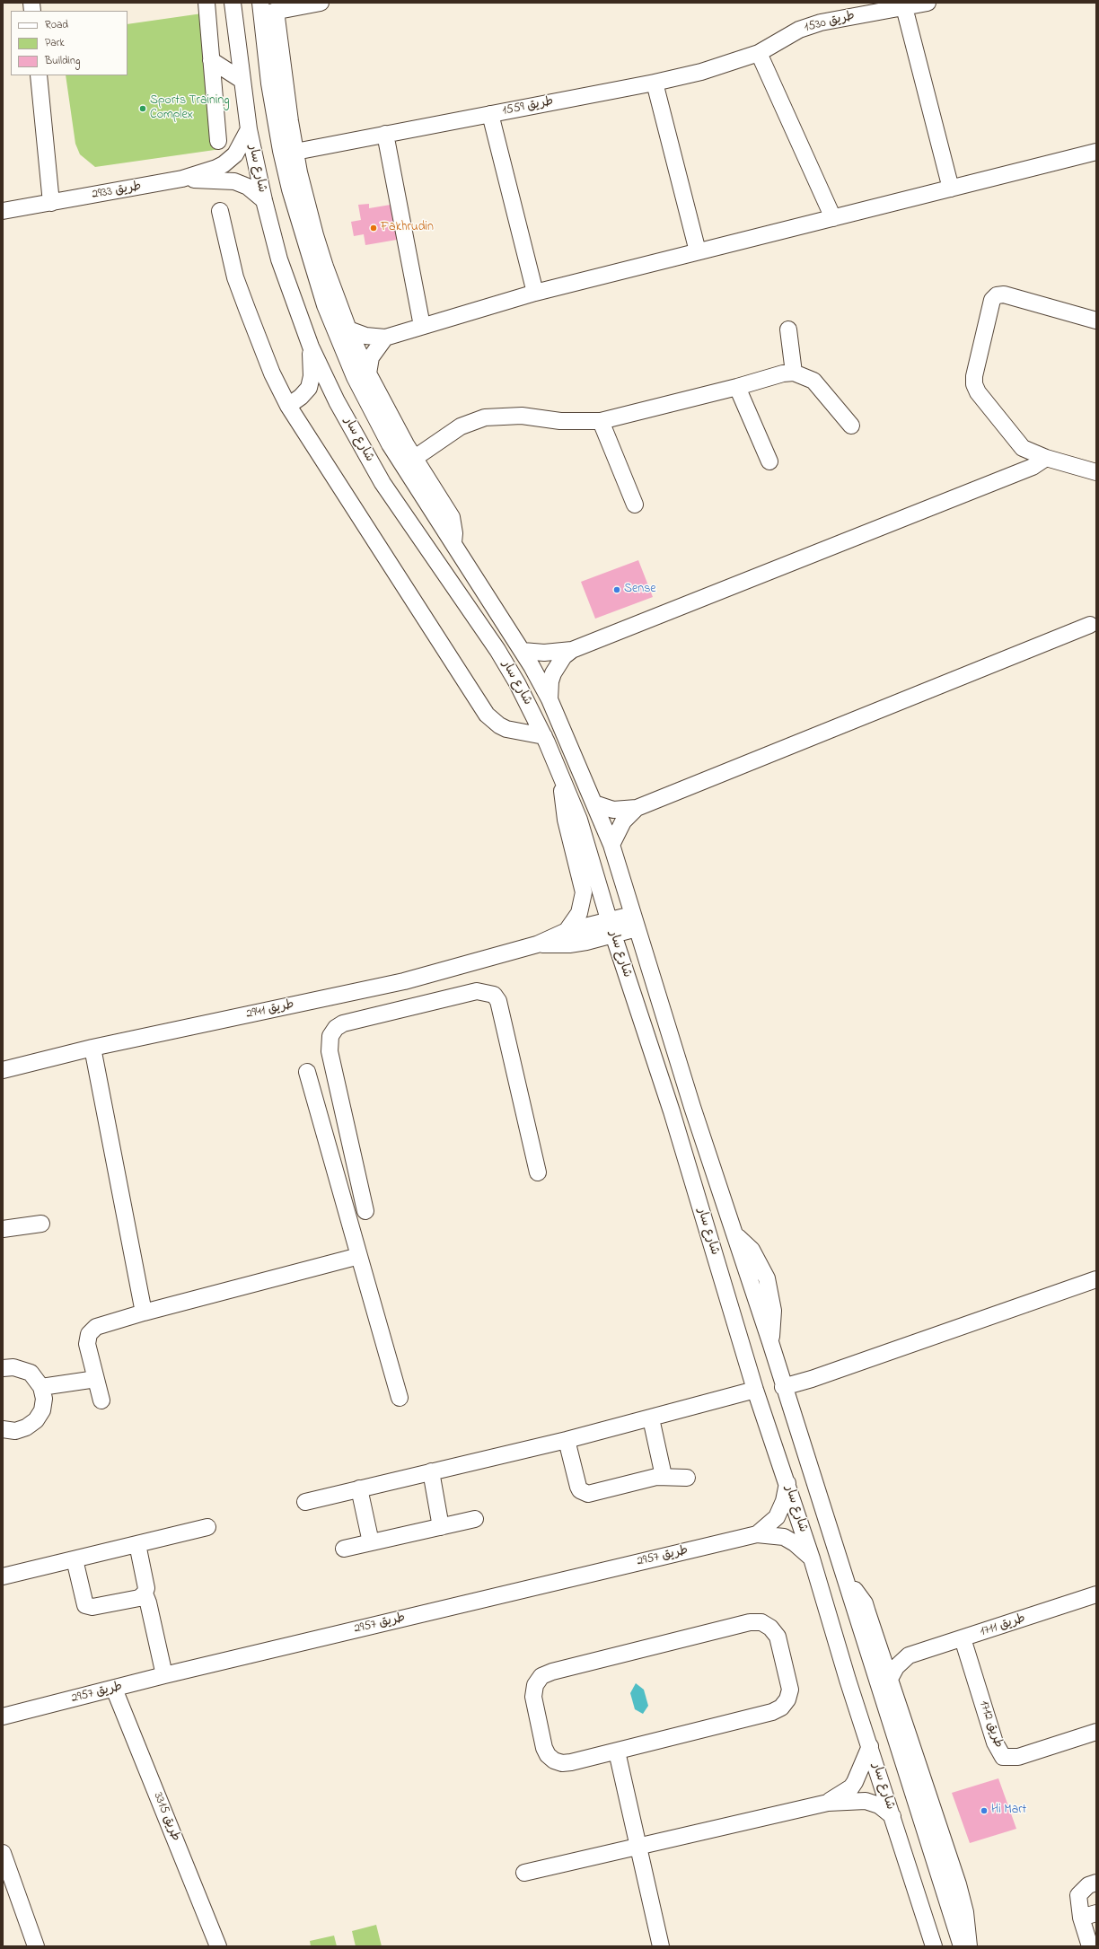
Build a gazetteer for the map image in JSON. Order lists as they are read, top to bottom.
{
  "streets": {
    "street": [
      "طريق 1530",
      "طريق 1559",
      "شارع سار",
      "طريق 2933",
      "طريق 2941",
      "طريق 2957",
      "طريق 1711",
      "طريق 1712",
      "طريق 3315"
    ]
  },
  "crossings": [
    ["طريق 1530", "طريق 1559"],
    ["شارع سار", "طريق 2933"],
    ["شارع سار", "طريق 2941"],
    ["شارع سار", "طريق 2957"],
    ["طريق 2957", "طريق 3315"],
    ["طريق 1711", "طريق 1712"]
  ],
  "places": [
    "Sports Training Complex",
    "Fakhrudin",
    "Sense",
    "Hi Mart"
  ],
  "legend": ["Road", "Park", "Building"]
}
